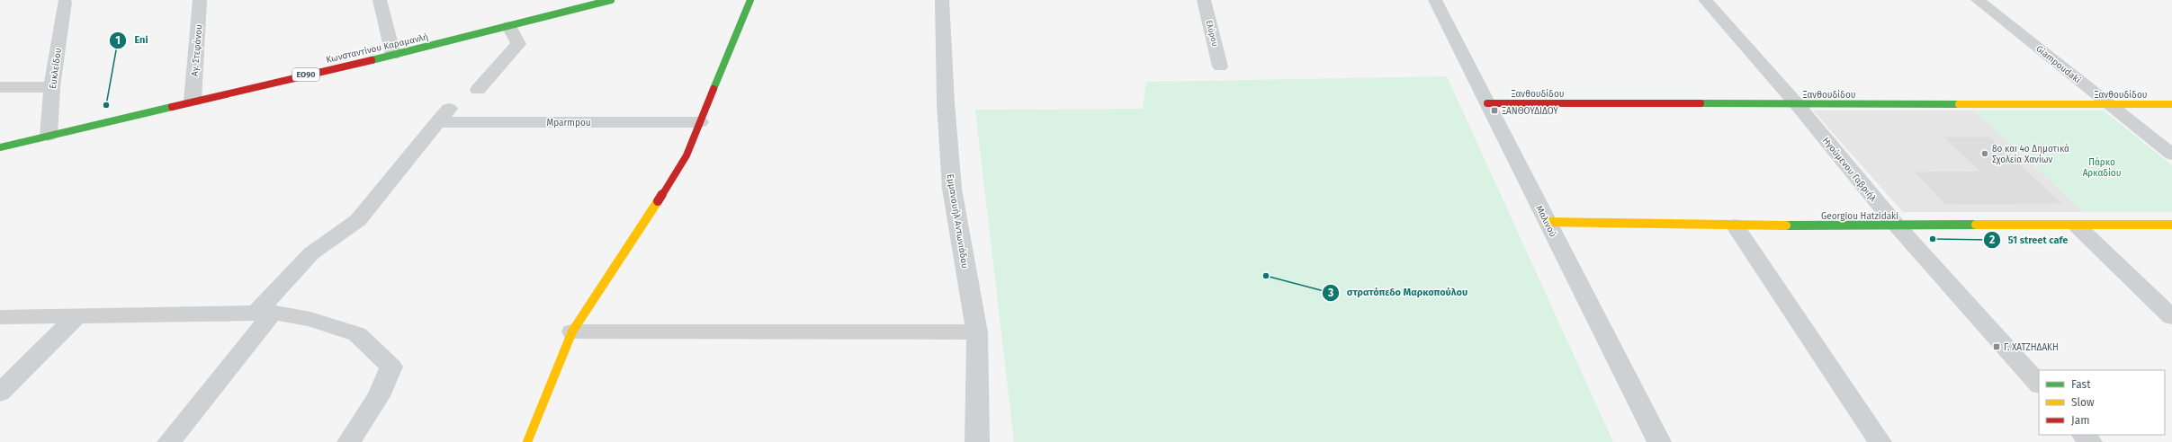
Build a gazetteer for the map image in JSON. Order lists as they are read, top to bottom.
{
  "streets": {
    "street": [
      "Ελύρου",
      "Κωνσταντίνου Καραμανλή",
      "Αγ. Στεφάνου",
      "Giampoudaki",
      "Ευκλείδου",
      "ΕΟ90",
      "Ξανθουδίδου",
      "Mparmpou",
      "Ηγούμενου Γαβριήλ",
      "Georgiou Hatzidaki",
      "Εμμανουήλ Αντωνιάδου",
      "Μαλινού"
    ]
  },
  "crossings": [
    ["Κωνσταντίνου Καραμανλή", "Αγ. Στεφάνου"],
    ["Κωνσταντίνου Καραμανλή", "Ευκλείδου"],
    ["Giampoudaki", "Ξανθουδίδου"],
    ["Ξανθουδίδου", "Ηγούμενου Γαβριήλ"],
    ["Ξανθουδίδου", "Μαλινού"],
    ["Ηγούμενου Γαβριήλ", "Georgiou Hatzidaki"],
    ["Georgiou Hatzidaki", "Μαλινού"]
  ],
  "parks": ["Πάρκο Αρκαδίου"],
  "places": {
    "other": [
      "Eni",
      "8ο και 4ο Δημοτικά Σχολεία Χανίων",
      "51 street cafe",
      "στρατόπεδο Μαρκοπούλου"
    ],
    "transit": ["ΞΑΝΘΟΥΔΙΔΟΥ", "Γ. ΧΑΤΖΗΔΑΚΗ"]
  },
  "legend": ["Fast", "Slow", "Jam"]
}
